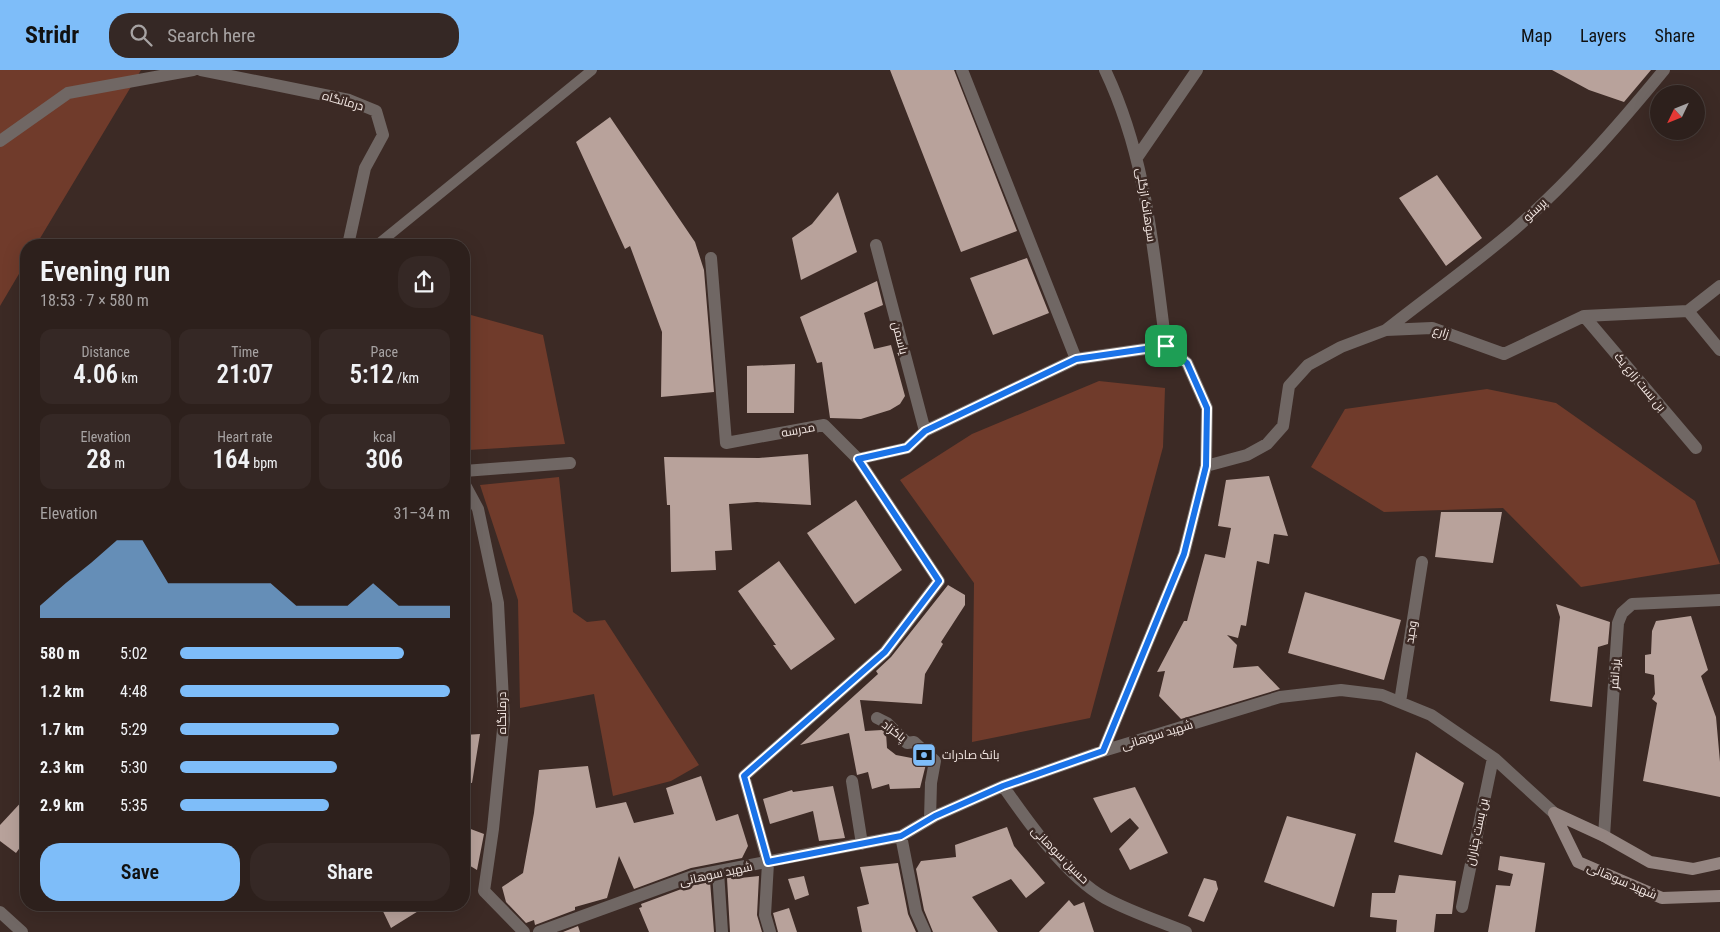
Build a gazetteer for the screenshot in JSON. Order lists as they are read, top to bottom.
{
  "streets": {
    "main road": ["شهید سوهانی"],
    "street": [
      "درمانگاه",
      "سوهانک ازگلی",
      "پرستو",
      "زارع",
      "یاسمن",
      "بن بست زارع یک",
      "مدرسه",
      "وحید",
      "یزدانفر",
      "پاکزاد",
      "بن بست چناران",
      "حسین سوهانی"
    ]
  },
  "crossings": [
    ["پرستو", "زارع"],
    ["زارع", "بن بست زارع یک"],
    ["مدرسه", "شهید سوهانی"],
    ["وحید", "شهید سوهانی"],
    ["یزدانفر", "شهید سوهانی"],
    ["پاکزاد", "شهید سوهانی"],
    ["شهید سوهانی", "بن بست چناران"],
    ["شهید سوهانی", "حسین سوهانی"]
  ],
  "places": {
    "bank": ["بانک صادرات"]
  },
  "north": "bottom left",
  "page": {
    "header": "Stridr",
    "search": "Search here",
    "nav": ["Map", "Layers", "Share"],
    "heading": ["Evening run", "18:53 · 7 × 580 m"],
    "stats": [
      ["Distance", "4.06 km"],
      ["Time", "21:07"],
      ["Pace", "5:12 /km"],
      ["Elevation", "28 m"],
      ["Heart rate", "164 bpm"],
      ["kcal", "306"]
    ],
    "chart": ["Elevation", "31–34 m"],
    "list": [
      {
        "name": "580 m",
        "note": "5:02"
      },
      {
        "name": "1.2 km",
        "note": "4:48"
      },
      {
        "name": "1.7 km",
        "note": "5:29"
      },
      {
        "name": "2.3 km",
        "note": "5:30"
      },
      {
        "name": "2.9 km",
        "note": "5:35"
      }
    ],
    "buttons": ["Save", "Share"]
  }
}
